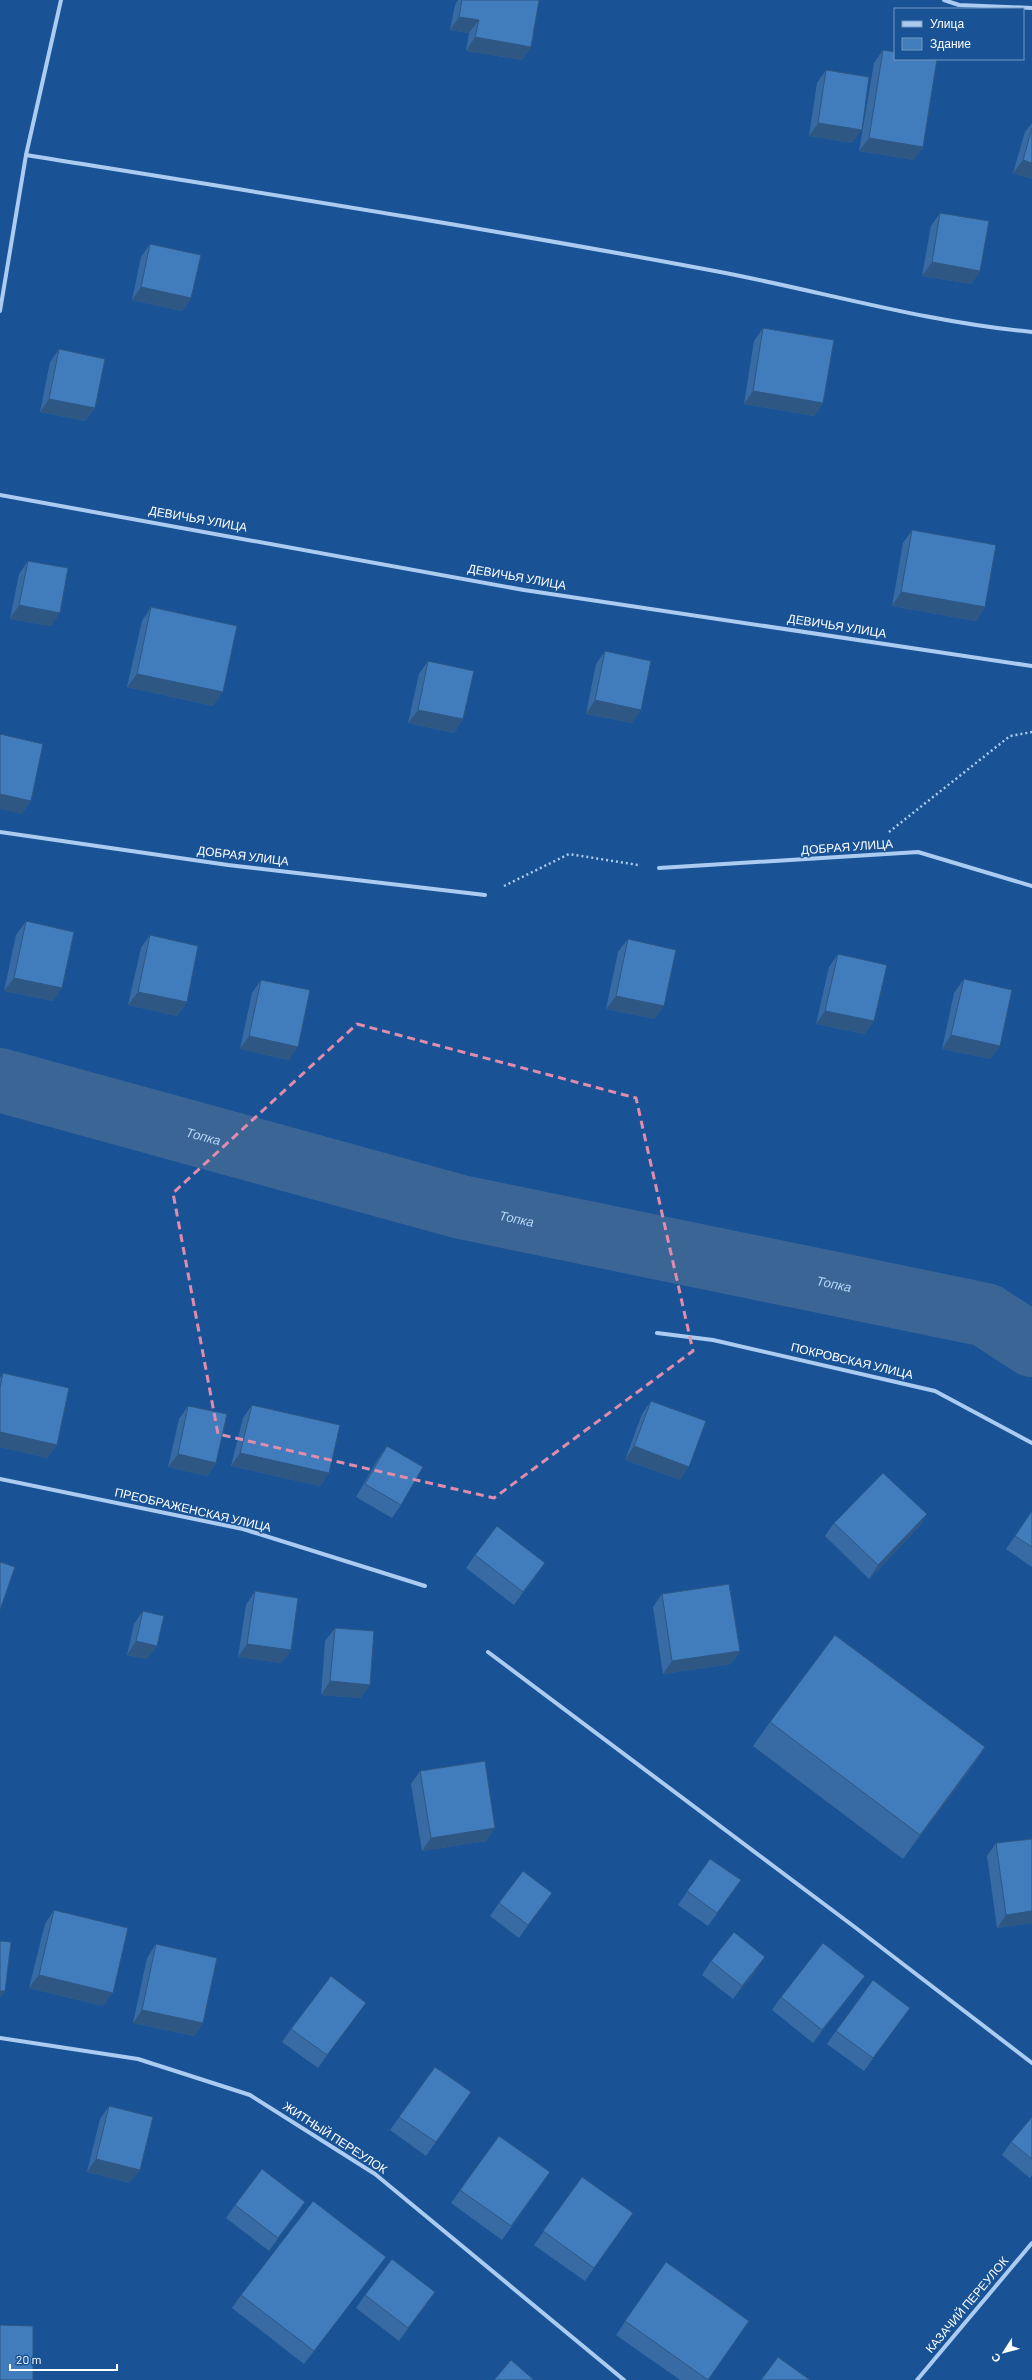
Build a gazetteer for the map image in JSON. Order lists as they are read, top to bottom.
{
  "streets": {
    "street": [
      "ДЕВИЧЬЯ УЛИЦА",
      "ДОБРАЯ УЛИЦА",
      "ПОКРОВСКАЯ УЛИЦА",
      "ПРЕОБРАЖЕНСКАЯ УЛИЦА",
      "ЖИТНЫЙ ПЕРЕУЛОК",
      "КАЗАЧИЙ ПЕРЕУЛОК"
    ]
  },
  "water": ["Топка"],
  "legend": ["Улица", "Здание"],
  "scale_bar": "20 m",
  "north": "bottom left"
}
